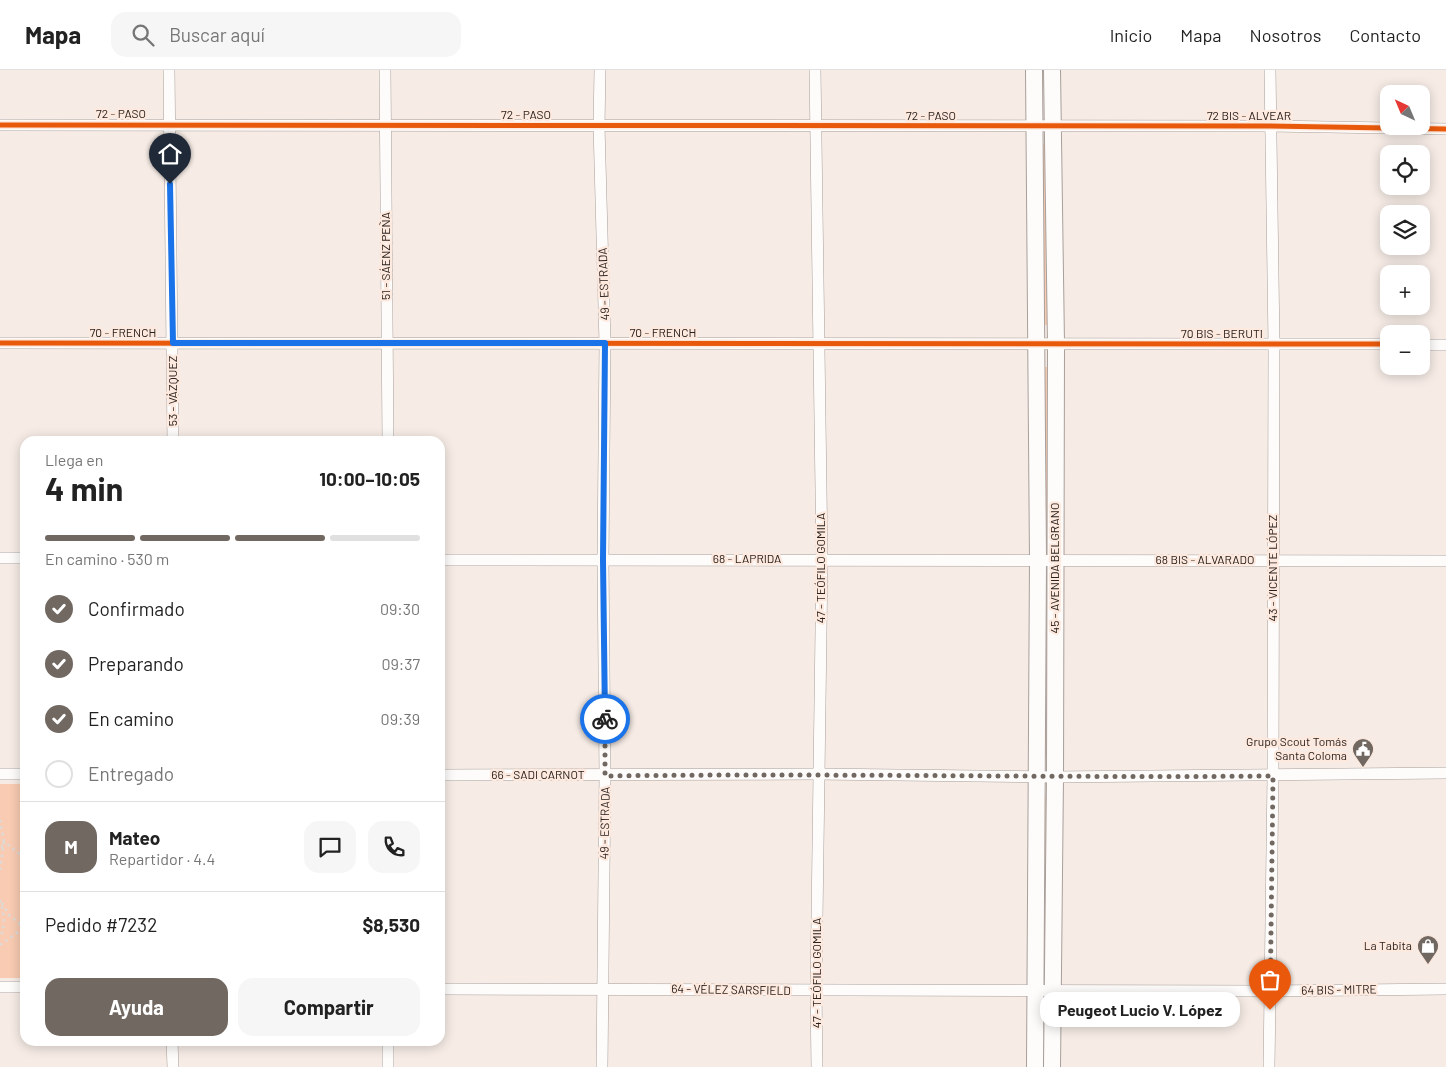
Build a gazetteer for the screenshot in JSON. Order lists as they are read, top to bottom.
{
  "streets": {
    "main road": ["45 - AVENIDA BELGRANO"],
    "street": [
      "72 - PASO",
      "72 BIS - ALVEAR",
      "51 - SÁENZ PEÑA",
      "49 - ESTRADA",
      "70 - FRENCH",
      "70 BIS - BERUTI",
      "53 - VÁZQUEZ",
      "68 - LAPRIDA",
      "68 BIS - ALVARADO",
      "47 - TEÓFILO GOMILA",
      "43 - VICENTE LÓPEZ",
      "66 - SADI CARNOT",
      "64 - VÉLEZ SARSFIELD",
      "64 BIS - MITRE"
    ]
  },
  "crossings": [
    ["72 - PASO", "72 BIS - ALVEAR"],
    ["72 - PASO", "51 - SÁENZ PEÑA"],
    ["72 - PASO", "49 - ESTRADA"],
    ["72 - PASO", "53 - VÁZQUEZ"],
    ["72 - PASO", "47 - TEÓFILO GOMILA"],
    ["72 - PASO", "45 - AVENIDA BELGRANO"],
    ["72 BIS - ALVEAR", "45 - AVENIDA BELGRANO"],
    ["72 BIS - ALVEAR", "43 - VICENTE LÓPEZ"],
    ["51 - SÁENZ PEÑA", "70 - FRENCH"],
    ["49 - ESTRADA", "70 - FRENCH"],
    ["49 - ESTRADA", "68 - LAPRIDA"],
    ["49 - ESTRADA", "66 - SADI CARNOT"],
    ["49 - ESTRADA", "64 - VÉLEZ SARSFIELD"],
    ["70 - FRENCH", "70 BIS - BERUTI"],
    ["70 - FRENCH", "53 - VÁZQUEZ"],
    ["70 - FRENCH", "47 - TEÓFILO GOMILA"],
    ["70 - FRENCH", "45 - AVENIDA BELGRANO"],
    ["70 BIS - BERUTI", "45 - AVENIDA BELGRANO"],
    ["70 BIS - BERUTI", "43 - VICENTE LÓPEZ"],
    ["68 - LAPRIDA", "68 BIS - ALVARADO"],
    ["68 - LAPRIDA", "47 - TEÓFILO GOMILA"],
    ["68 - LAPRIDA", "45 - AVENIDA BELGRANO"],
    ["68 BIS - ALVARADO", "45 - AVENIDA BELGRANO"],
    ["68 BIS - ALVARADO", "43 - VICENTE LÓPEZ"],
    ["47 - TEÓFILO GOMILA", "66 - SADI CARNOT"],
    ["47 - TEÓFILO GOMILA", "64 - VÉLEZ SARSFIELD"],
    ["45 - AVENIDA BELGRANO", "66 - SADI CARNOT"],
    ["45 - AVENIDA BELGRANO", "64 - VÉLEZ SARSFIELD"],
    ["45 - AVENIDA BELGRANO", "64 BIS - MITRE"],
    ["43 - VICENTE LÓPEZ", "66 - SADI CARNOT"],
    ["43 - VICENTE LÓPEZ", "64 BIS - MITRE"],
    ["64 - VÉLEZ SARSFIELD", "64 BIS - MITRE"]
  ],
  "places": {
    "public building": ["Grupo Scout Tomás Santa Coloma"],
    "shop": ["La Tabita"],
    "other": ["Peugeot Lucio V. López"]
  },
  "north": "top left",
  "page": {
    "header": "Mapa",
    "search": "Buscar aquí",
    "nav": [
      "Inicio",
      "Mapa",
      "Nosotros",
      "Contacto"
    ],
    "map_buttons": ["+", "−"],
    "heading": ["4 min", "Llega en", "10:00–10:05"],
    "panel": [
      "Mateo",
      "Repartidor · 4.4",
      "Pedido #7232",
      "$8,530"
    ],
    "bar": "En camino · 530 m",
    "list": [
      ["Confirmado", "09:30"],
      ["Preparando", "09:37"],
      ["En camino", "09:39"],
      "Entregado"
    ],
    "round": "M",
    "buttons": ["Ayuda", "Compartir"],
    "bubble": "Peugeot Lucio V. López"
  }
}
